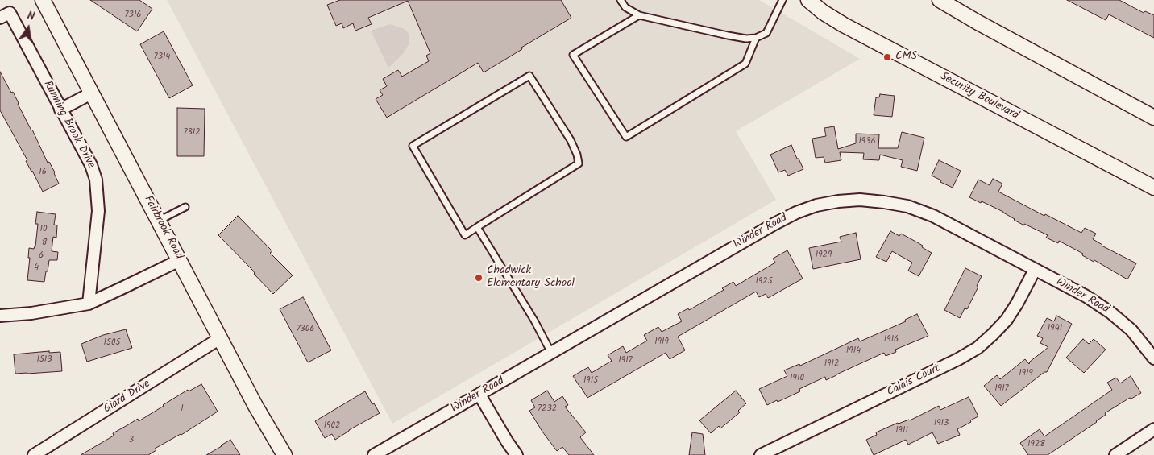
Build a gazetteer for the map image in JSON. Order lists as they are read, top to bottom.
{
  "streets": {
    "street": [
      "Security Boulevard",
      "Running Brook Drive",
      "Fairbrook Road",
      "Winder Road",
      "Calais Court",
      "Giard Drive"
    ]
  },
  "crossings": [
    ["Fairbrook Road", "Giard Drive"],
    ["Winder Road", "Calais Court"]
  ],
  "places": ["CMS", "Chadwick Elementary School"],
  "house_numbers": [
    "7316",
    "7314",
    "7312",
    "1936",
    "16",
    "10",
    "8",
    "1929",
    "6",
    "4",
    "1925",
    "1941",
    "7306",
    "1916",
    "1919",
    "1505",
    "1914",
    "1513",
    "1917",
    "1912",
    "1919",
    "1910",
    "1915",
    "1917",
    "1",
    "7232",
    "1913",
    "1902",
    "1911",
    "3",
    "1928"
  ],
  "north": "top"
}
